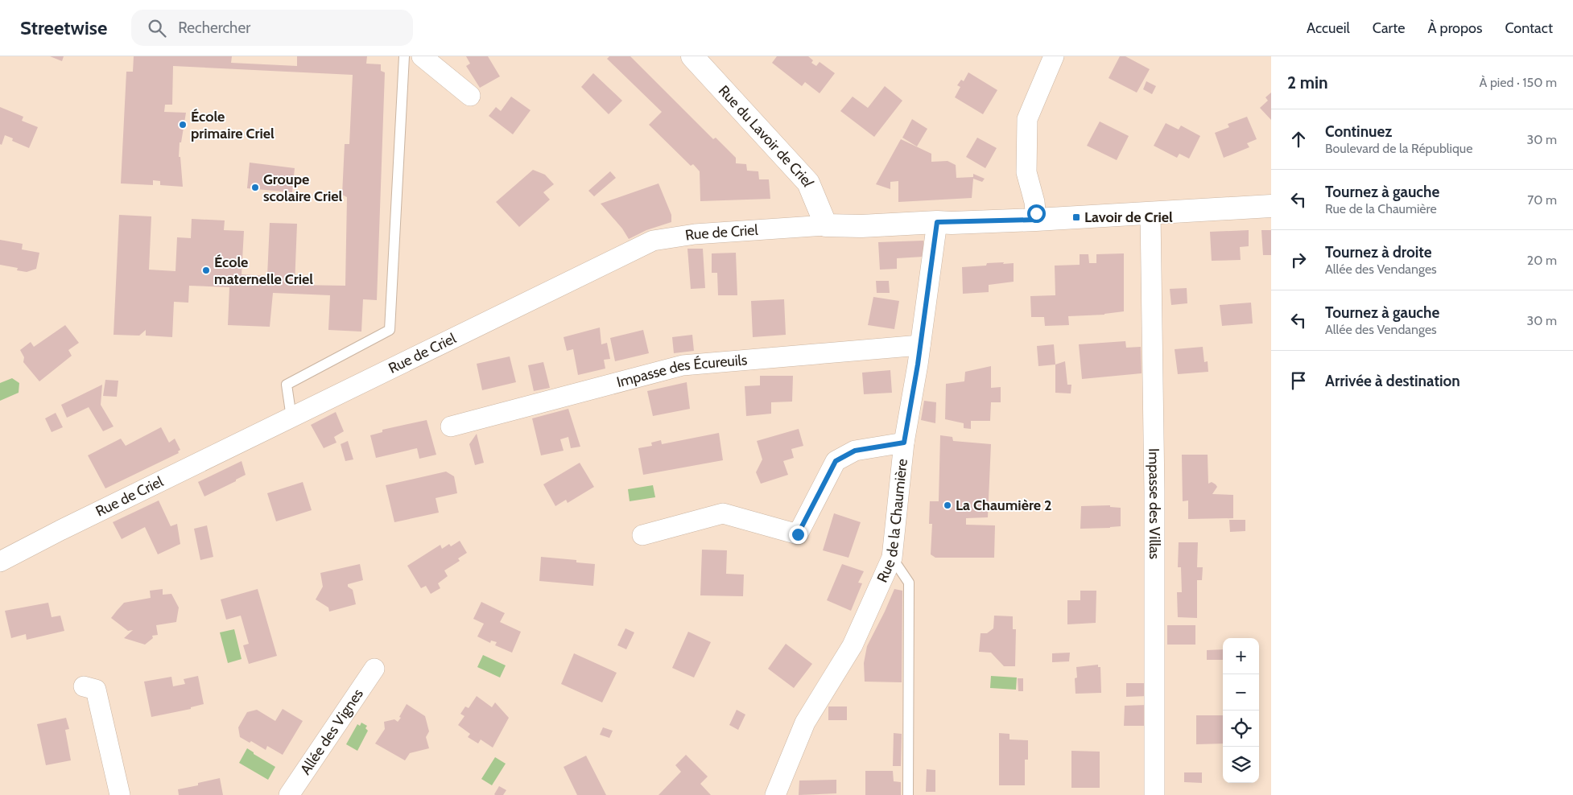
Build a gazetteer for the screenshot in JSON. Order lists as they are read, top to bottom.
{
  "streets": {
    "street": [
      "Rue du Lavoir de Criel",
      "Rue de Criel",
      "Impasse des Écureuils",
      "Impasse des Villas",
      "Rue de la Chaumière",
      "Allée des Vignes"
    ]
  },
  "crossings": [
    ["Rue du Lavoir de Criel", "Rue de Criel"],
    ["Impasse des Écureuils", "Rue de la Chaumière"]
  ],
  "places": {
    "other": [
      "École primaire Criel",
      "Groupe scolaire Criel",
      "École maternelle Criel",
      "La Chaumière 2"
    ],
    "transit": ["Lavoir de Criel"]
  },
  "page": {
    "header": "Streetwise",
    "search": "Rechercher",
    "nav": [
      "Accueil",
      "Carte",
      "À propos",
      "Contact"
    ],
    "heading": ["2 min", "À pied · 150 m"],
    "list": [
      ["Continuez", "Boulevard de la République", "30 m"],
      ["Tournez à gauche", "Rue de la Chaumière", "70 m"],
      ["Tournez à droite", "Allée des Vendanges", "20 m"],
      ["Tournez à gauche", "Allée des Vendanges", "30 m"],
      "Arrivée à destination"
    ],
    "map_buttons": ["+", "−"]
  }
}
